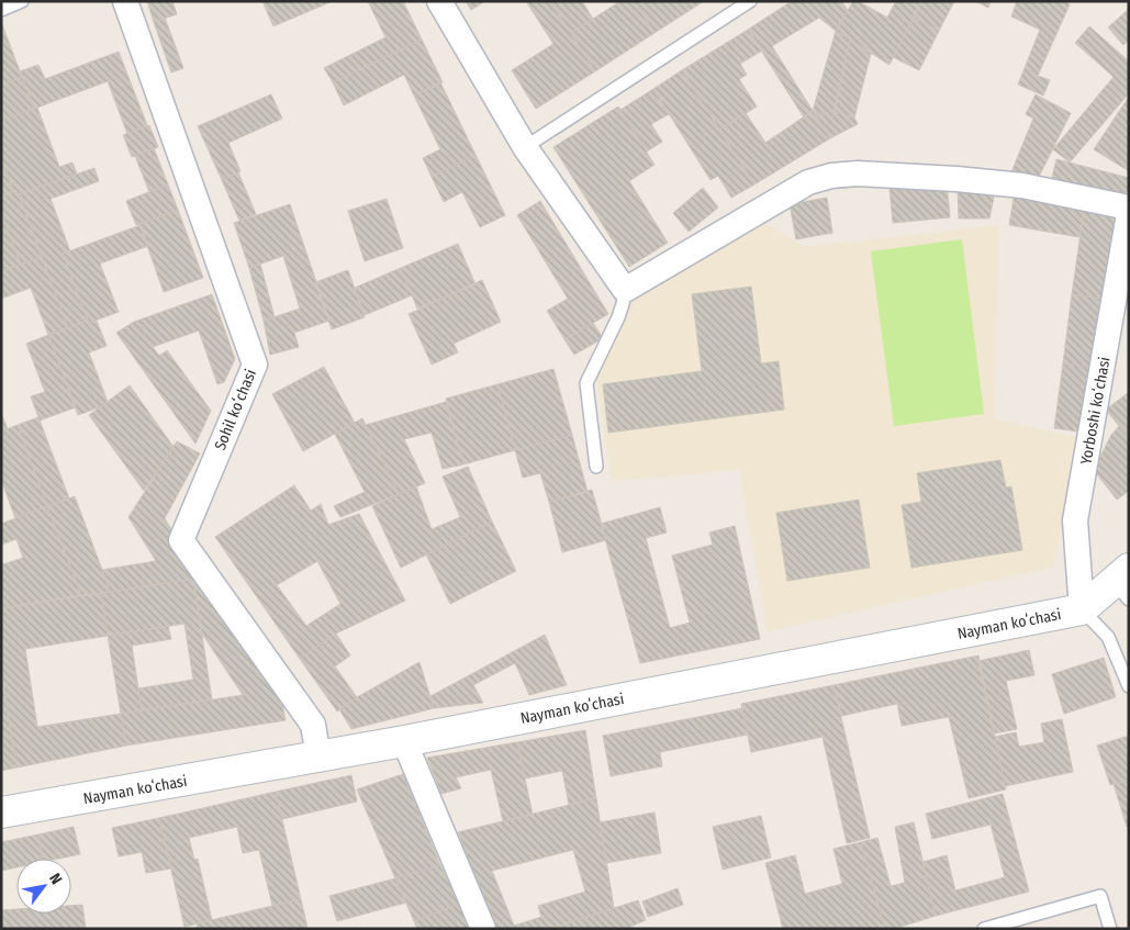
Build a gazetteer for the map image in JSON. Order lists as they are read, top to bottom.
{
  "streets": {
    "main road": ["Nayman koʻchasi"],
    "street": ["Sohil koʻchasi", "Yorboshi koʻchasi"]
  },
  "crossings": [
    ["Sohil koʻchasi", "Nayman koʻchasi"],
    ["Yorboshi koʻchasi", "Nayman koʻchasi"]
  ],
  "north": "top right"
}
